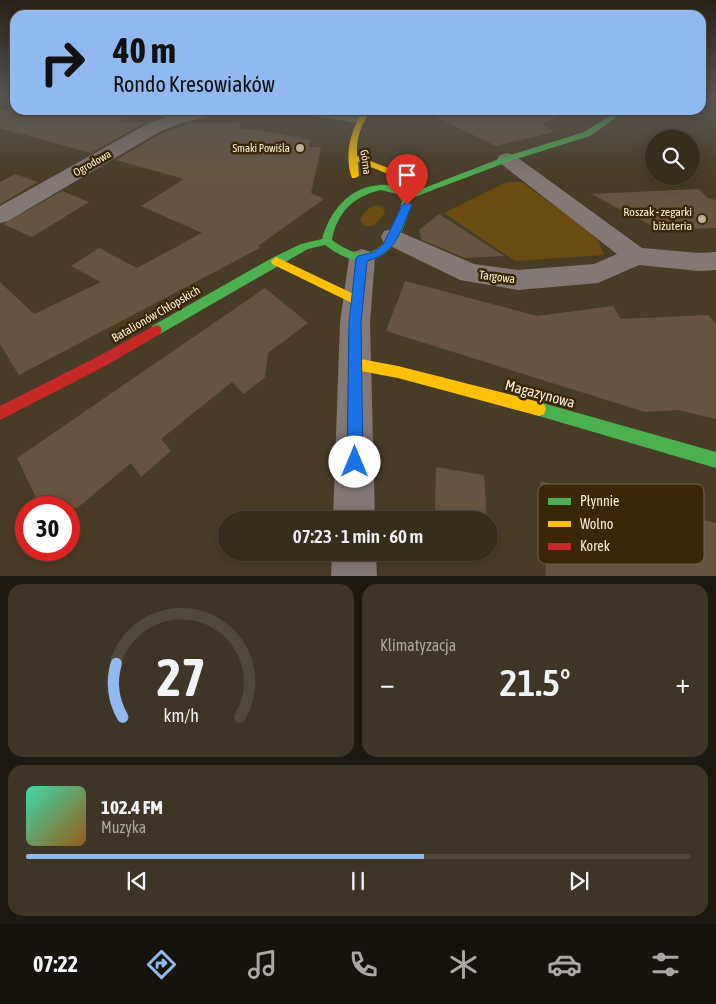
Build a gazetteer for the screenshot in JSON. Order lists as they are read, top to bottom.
{
  "streets": {
    "street": [
      "Górna",
      "Ogrodowa",
      "Targowa",
      "Batalionów Chłopskich",
      "Magazynowa"
    ]
  },
  "crossings": [
    ["Górna", "Targowa"],
    ["Górna", "Batalionów Chłopskich"],
    ["Targowa", "Batalionów Chłopskich"]
  ],
  "places": ["Smaki Powiśla", "Roszak - zegarki biżuteria"],
  "legend": ["Płynnie", "Wolno", "Korek"],
  "page": {
    "turn": ["40 m", "Rondo Kresowiaków"],
    "limit": "30",
    "trip": "07:23 · 1 min · 60 m",
    "tile": "Klimatyzacja",
    "heat": ["−", "21.5°", "+"],
    "song": ["102.4 FM", "Muzyka"],
    "tabs": "07:22",
    "gauge": ["27", "km/h"]
  }
}
